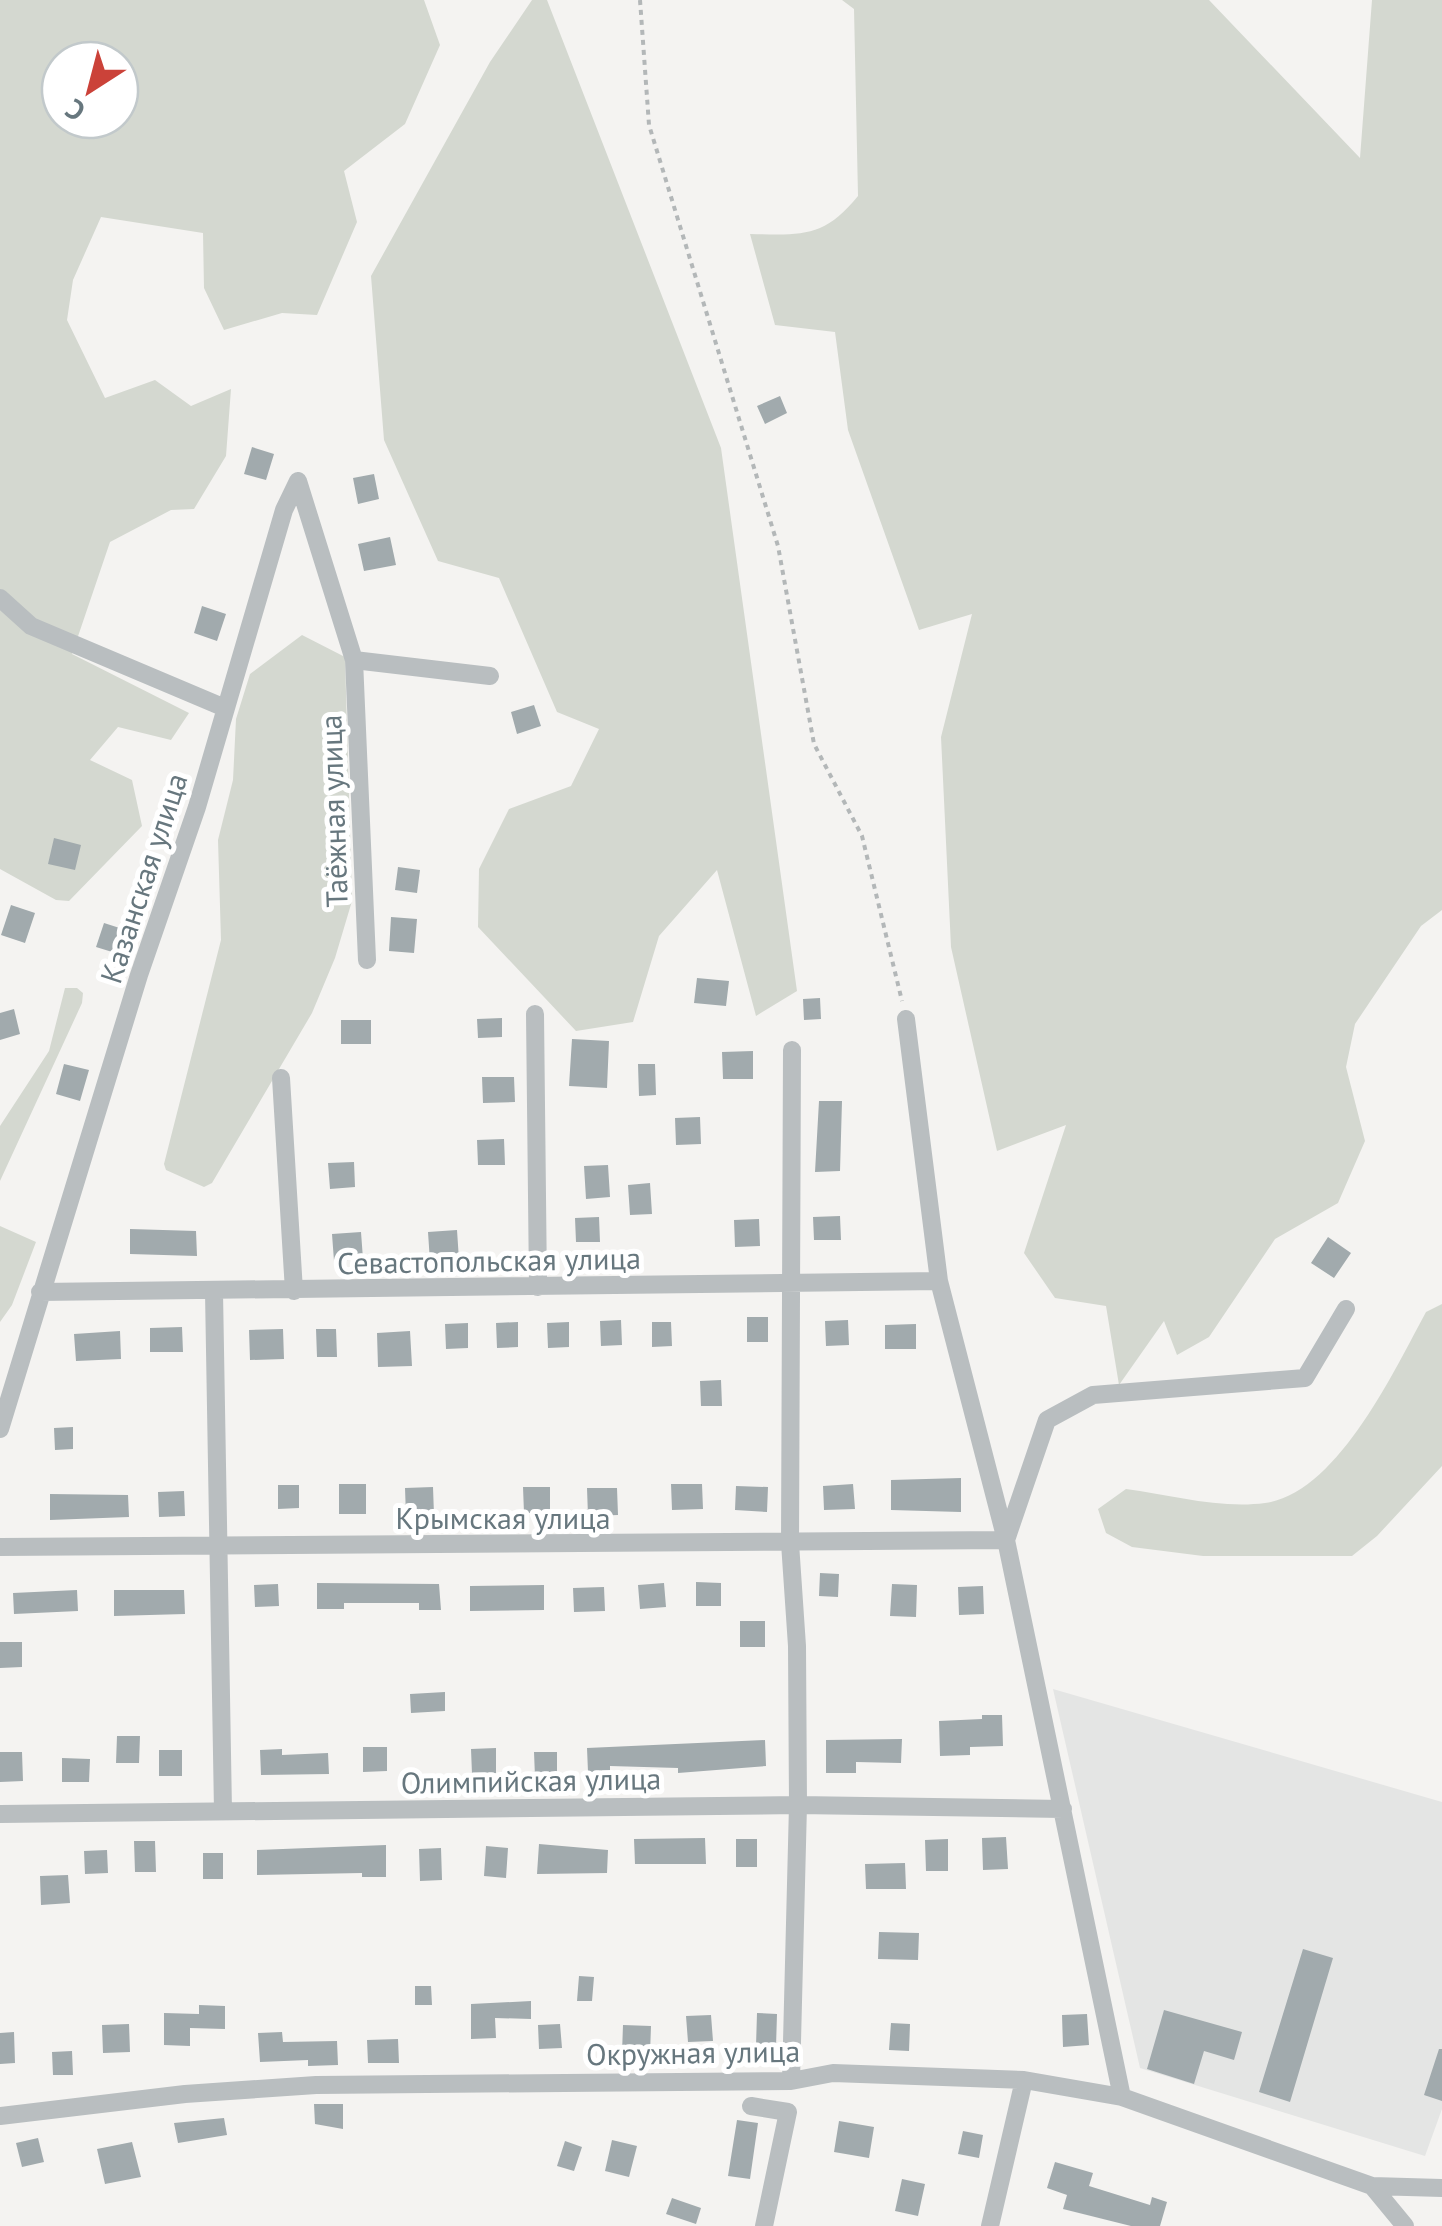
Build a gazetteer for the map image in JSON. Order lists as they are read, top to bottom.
{
  "streets": {
    "street": [
      "Таёжная улица",
      "Казанская улица",
      "Севастопольская улица",
      "Крымская улица",
      "Олимпийская улица",
      "Окружная улица"
    ]
  },
  "crossings": [
    ["Таёжная улица", "Казанская улица"],
    ["Казанская улица", "Севастопольская улица"]
  ],
  "north": "bottom left"
}
